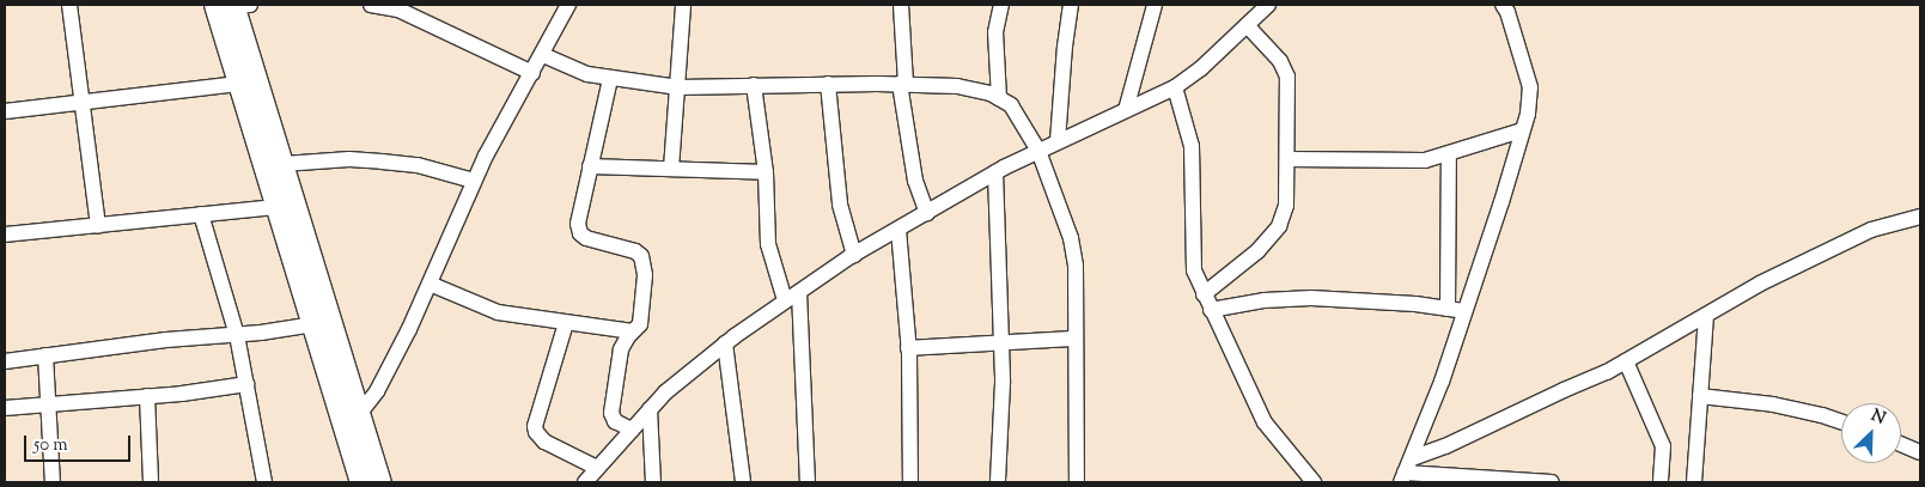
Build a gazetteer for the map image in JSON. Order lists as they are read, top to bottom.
{
  "scale_bar": "50 m",
  "north": "top right"
}
